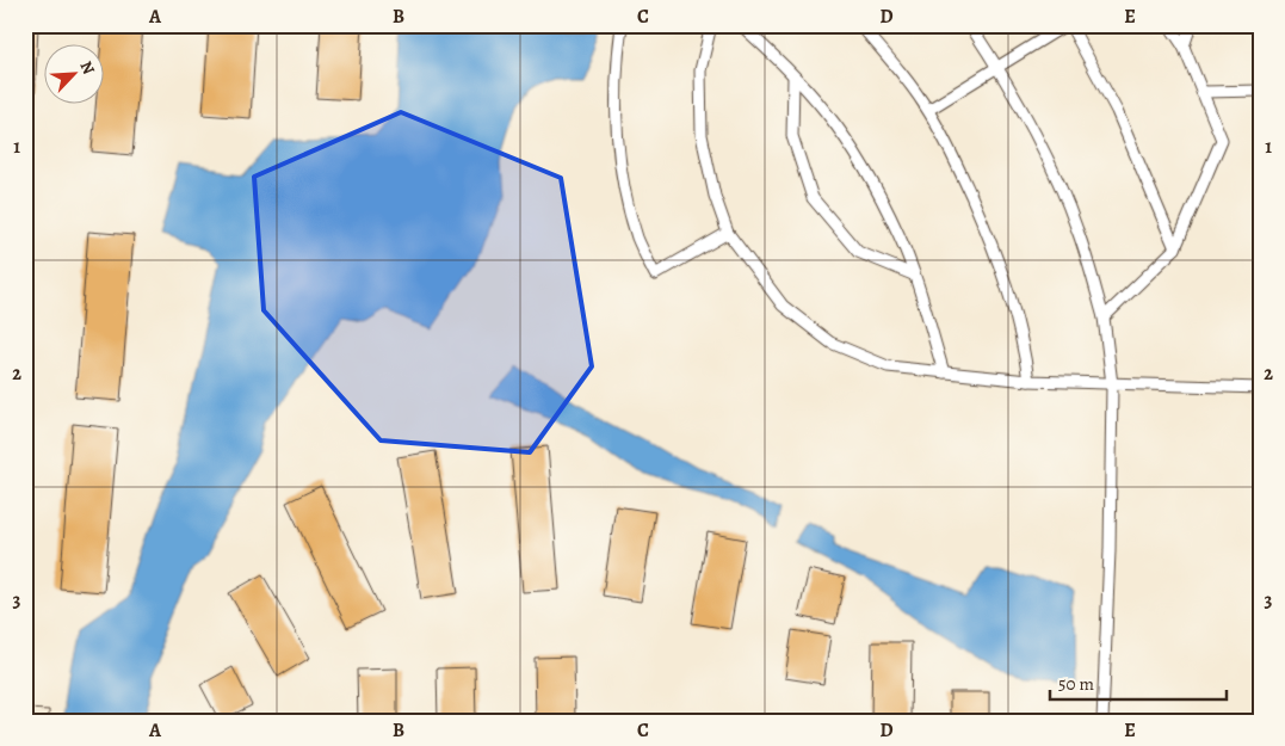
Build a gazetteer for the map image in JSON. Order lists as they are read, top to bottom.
{
  "scale_bar": "50 m",
  "north": "top right",
  "grid": {
    "columns": [
      "A",
      "B",
      "C",
      "D",
      "E"
    ],
    "rows": ["1", "2", "3"]
  }
}
